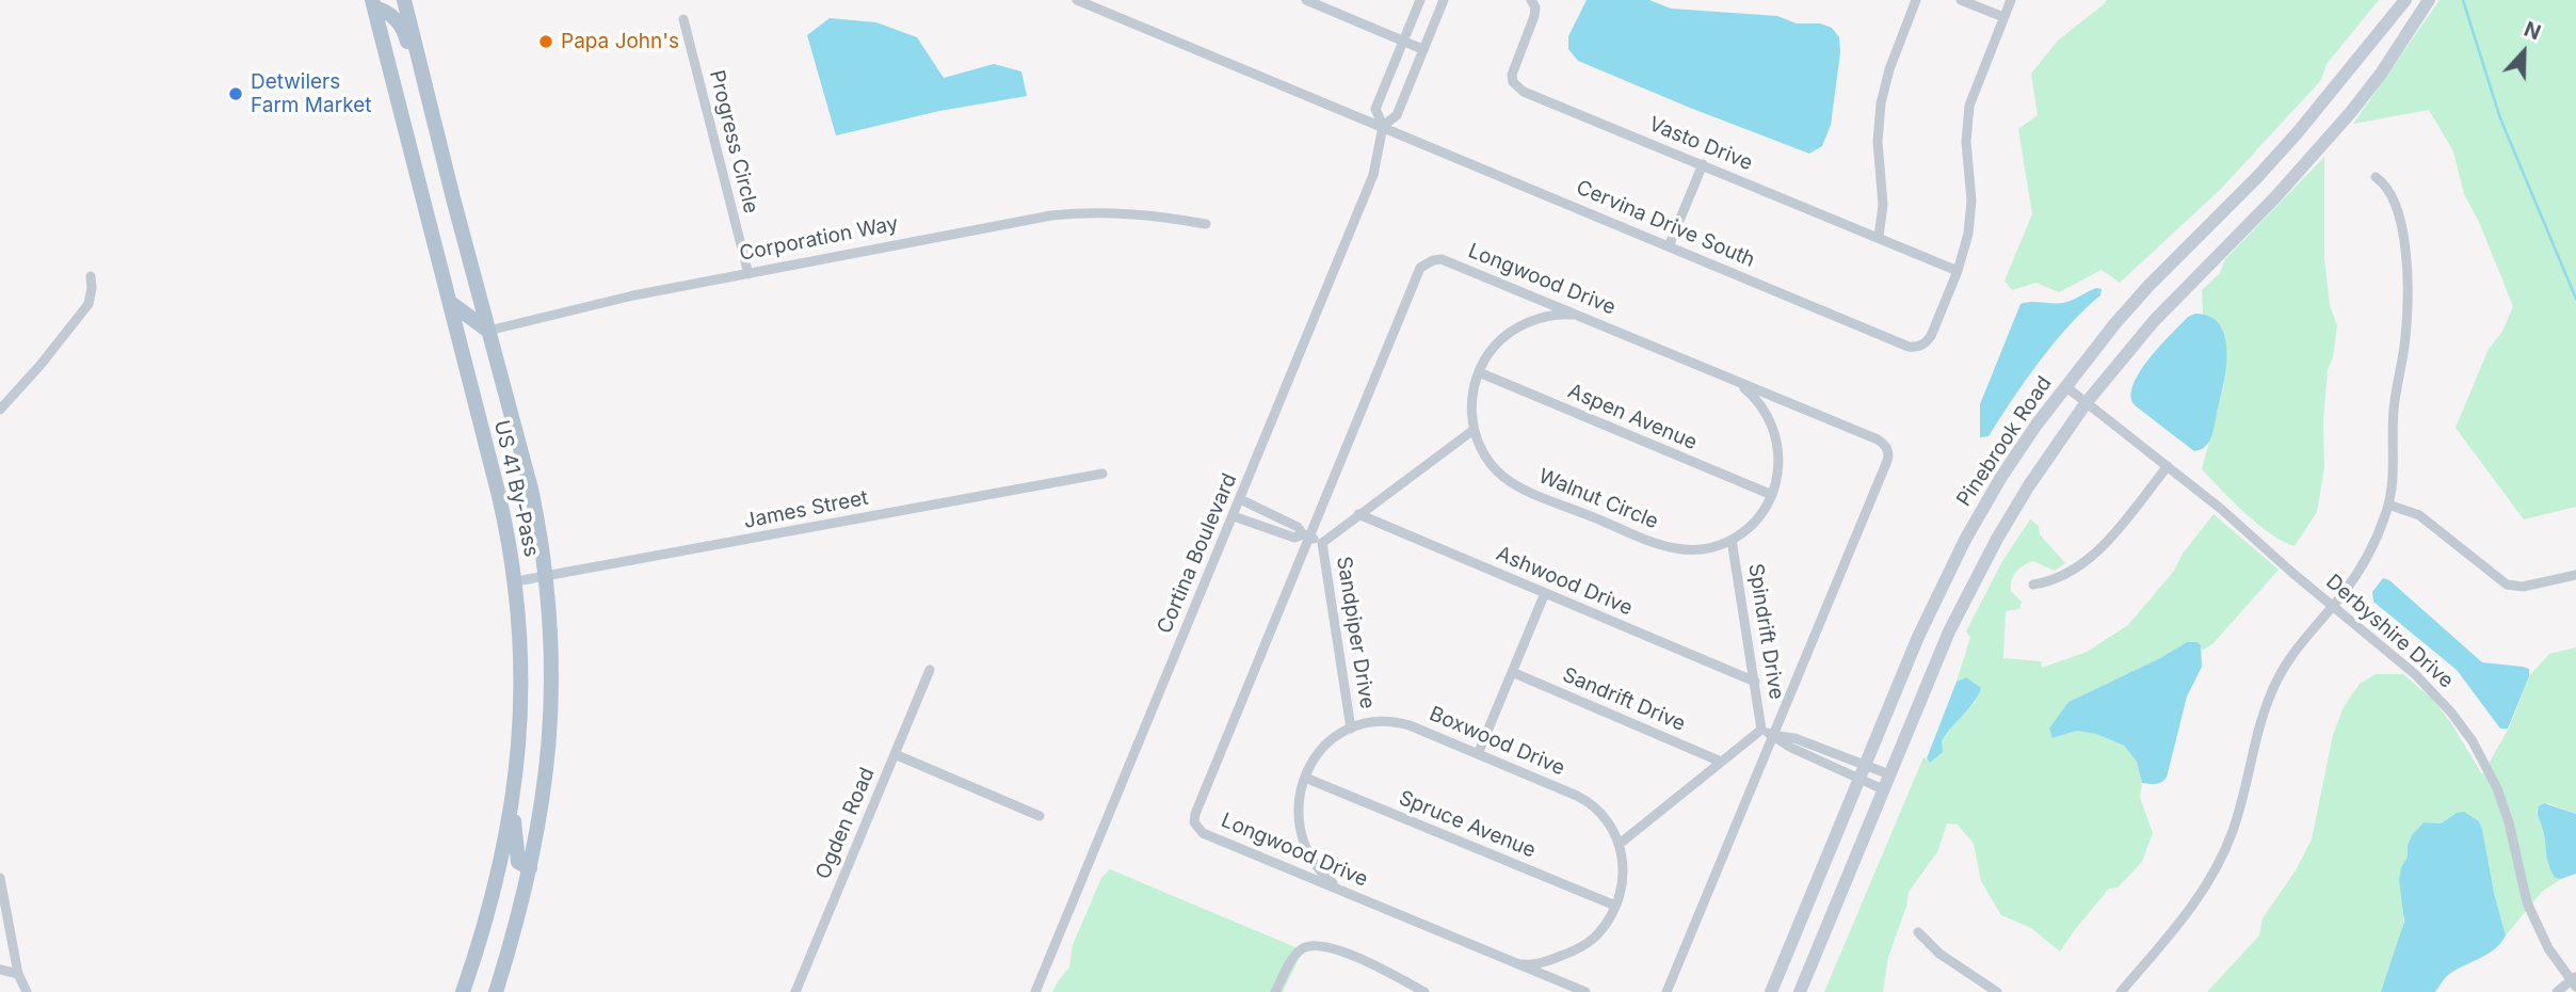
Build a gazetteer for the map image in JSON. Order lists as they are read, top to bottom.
{
  "streets": {
    "main road": ["US 41 By-Pass"],
    "street": [
      "Progress Circle",
      "Vasto Drive",
      "Cervina Drive South",
      "Corporation Way",
      "Longwood Drive",
      "Aspen Avenue",
      "Pinebrook Road",
      "Walnut Circle",
      "James Street",
      "Cortina Boulevard",
      "Ashwood Drive",
      "Spindrift Drive",
      "Derbyshire Drive",
      "Sandpiper Drive",
      "Sandrift Drive",
      "Boxwood Drive",
      "Ogden Road",
      "Spruce Avenue"
    ]
  },
  "crossings": [
    ["Progress Circle", "Corporation Way"],
    ["Vasto Drive", "Cervina Drive South"],
    ["Cervina Drive South", "Cortina Boulevard"],
    ["Corporation Way", "US 41 By-Pass"],
    ["Longwood Drive", "Walnut Circle"],
    ["Longwood Drive", "Spindrift Drive"],
    ["Longwood Drive", "Boxwood Drive"],
    ["Aspen Avenue", "Walnut Circle"],
    ["Pinebrook Road", "Derbyshire Drive"],
    ["US 41 By-Pass", "James Street"],
    ["Walnut Circle", "Spindrift Drive"],
    ["Ashwood Drive", "Spindrift Drive"],
    ["Spindrift Drive", "Sandrift Drive"],
    ["Spindrift Drive", "Boxwood Drive"],
    ["Sandpiper Drive", "Boxwood Drive"],
    ["Boxwood Drive", "Spruce Avenue"]
  ],
  "places": ["Papa John's", "Detwilers Farm Market"],
  "north": "top"
}
